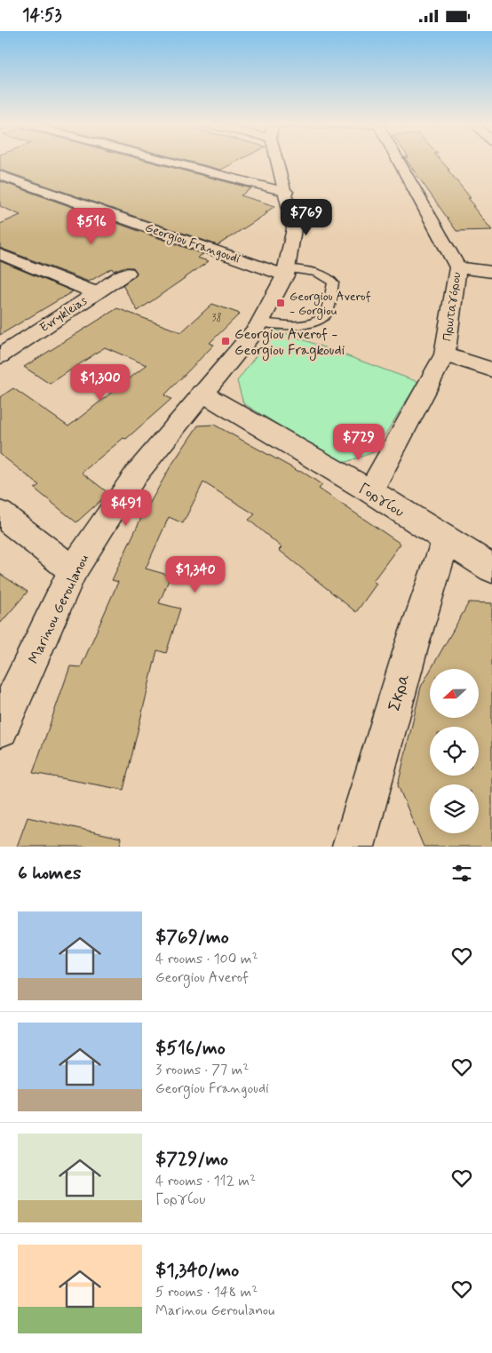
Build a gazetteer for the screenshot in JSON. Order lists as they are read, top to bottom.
{
  "streets": {
    "street": [
      "Georgiou Frangoudi",
      "Πρωταγόρου",
      "Evrykleias",
      "Γοργίου",
      "Marinou Geroulanou",
      "Σκρα"
    ]
  },
  "crossings": [
    ["Georgiou Frangoudi", "Marinou Geroulanou"],
    ["Πρωταγόρου", "Γοργίου"],
    ["Γοργίου", "Marinou Geroulanou"],
    ["Γοργίου", "Σκρα"]
  ],
  "places": {
    "transit": ["Georgiou Averof - Gorgiou", "Georgiou Averof - Georgiou Fragkoudi"]
  },
  "house_numbers": ["38"],
  "north": "left",
  "page": {
    "status": "14:53",
    "price": [
      "$769",
      "$516",
      "$1,300",
      "$729",
      "$491",
      "$1,340"
    ],
    "heading": "6 homes",
    "list": [
      {
        "name": "$769/mo",
        "note": "4 rooms · 100 m² · Georgiou Averof"
      },
      {
        "name": "$516/mo",
        "note": "3 rooms · 77 m² · Georgiou Frangoudi"
      },
      {
        "name": "$729/mo",
        "note": "4 rooms · 112 m² · Γοργίου"
      },
      {
        "name": "$1,340/mo",
        "note": "5 rooms · 148 m² · Marinou Geroulanou"
      }
    ]
  }
}
